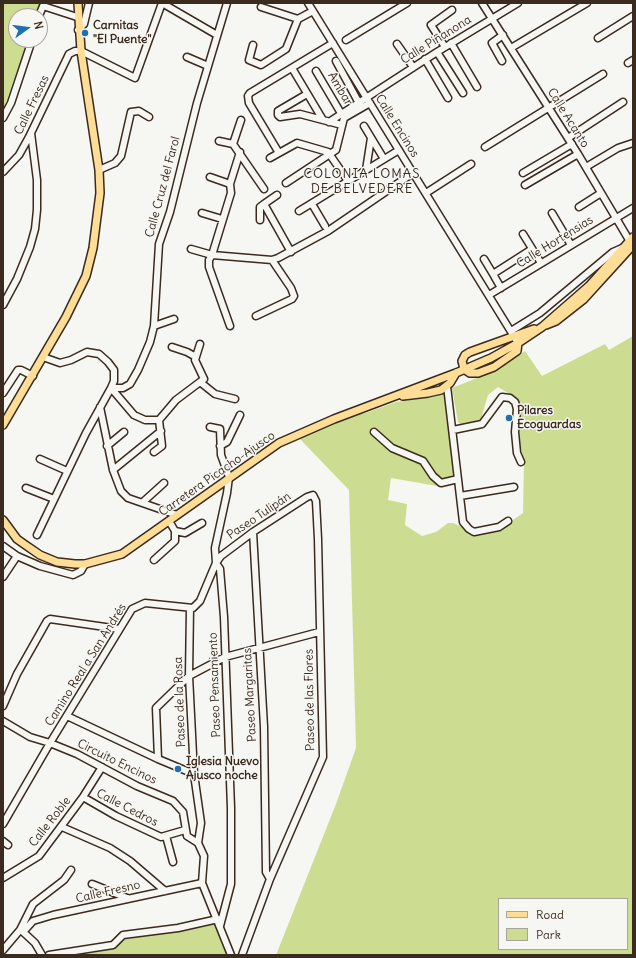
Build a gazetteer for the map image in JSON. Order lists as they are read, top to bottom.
{
  "streets": {
    "main road": ["Carretera Picacho-Ajusco"],
    "street": [
      "Calle Piñanona",
      "Ambar",
      "Calle Fresas",
      "Calle Acanto",
      "Calle Encinos",
      "Calle Cruz del Farol",
      "Calle Hortensias",
      "Paseo Tulipán",
      "Camino Real a San Andrés",
      "Paseo Pensamiento",
      "Paseo Margaritas",
      "Paseo de las Flores",
      "Paseo de la Rosa",
      "Circuito Encinos",
      "Calle Cedros",
      "Calle Roble",
      "Calle Fresno"
    ]
  },
  "crossings": [
    ["Calle Piñanona", "Ambar"],
    ["Calle Piñanona", "Calle Acanto"],
    ["Calle Piñanona", "Calle Encinos"],
    ["Calle Acanto", "Calle Hortensias"],
    ["Calle Encinos", "Calle Hortensias"],
    ["Paseo Tulipán", "Paseo Pensamiento"],
    ["Paseo Tulipán", "Paseo Margaritas"],
    ["Paseo Tulipán", "Paseo de las Flores"],
    ["Camino Real a San Andrés", "Paseo de la Rosa"],
    ["Camino Real a San Andrés", "Circuito Encinos"],
    ["Paseo Pensamiento", "Paseo de la Rosa"],
    ["Paseo Margaritas", "Paseo de las Flores"],
    ["Paseo de la Rosa", "Calle Fresno"],
    ["Circuito Encinos", "Calle Cedros"],
    ["Circuito Encinos", "Calle Roble"],
    ["Calle Cedros", "Calle Roble"]
  ],
  "districts": ["COLONIA LOMAS DE BELVEDERE"],
  "places": ["Carnitas \"El Puente\"", "Pilares Ecoguardas", "Iglesia Nuevo Ajusco noche"],
  "legend": ["Road", "Park"],
  "north": "right"
}
